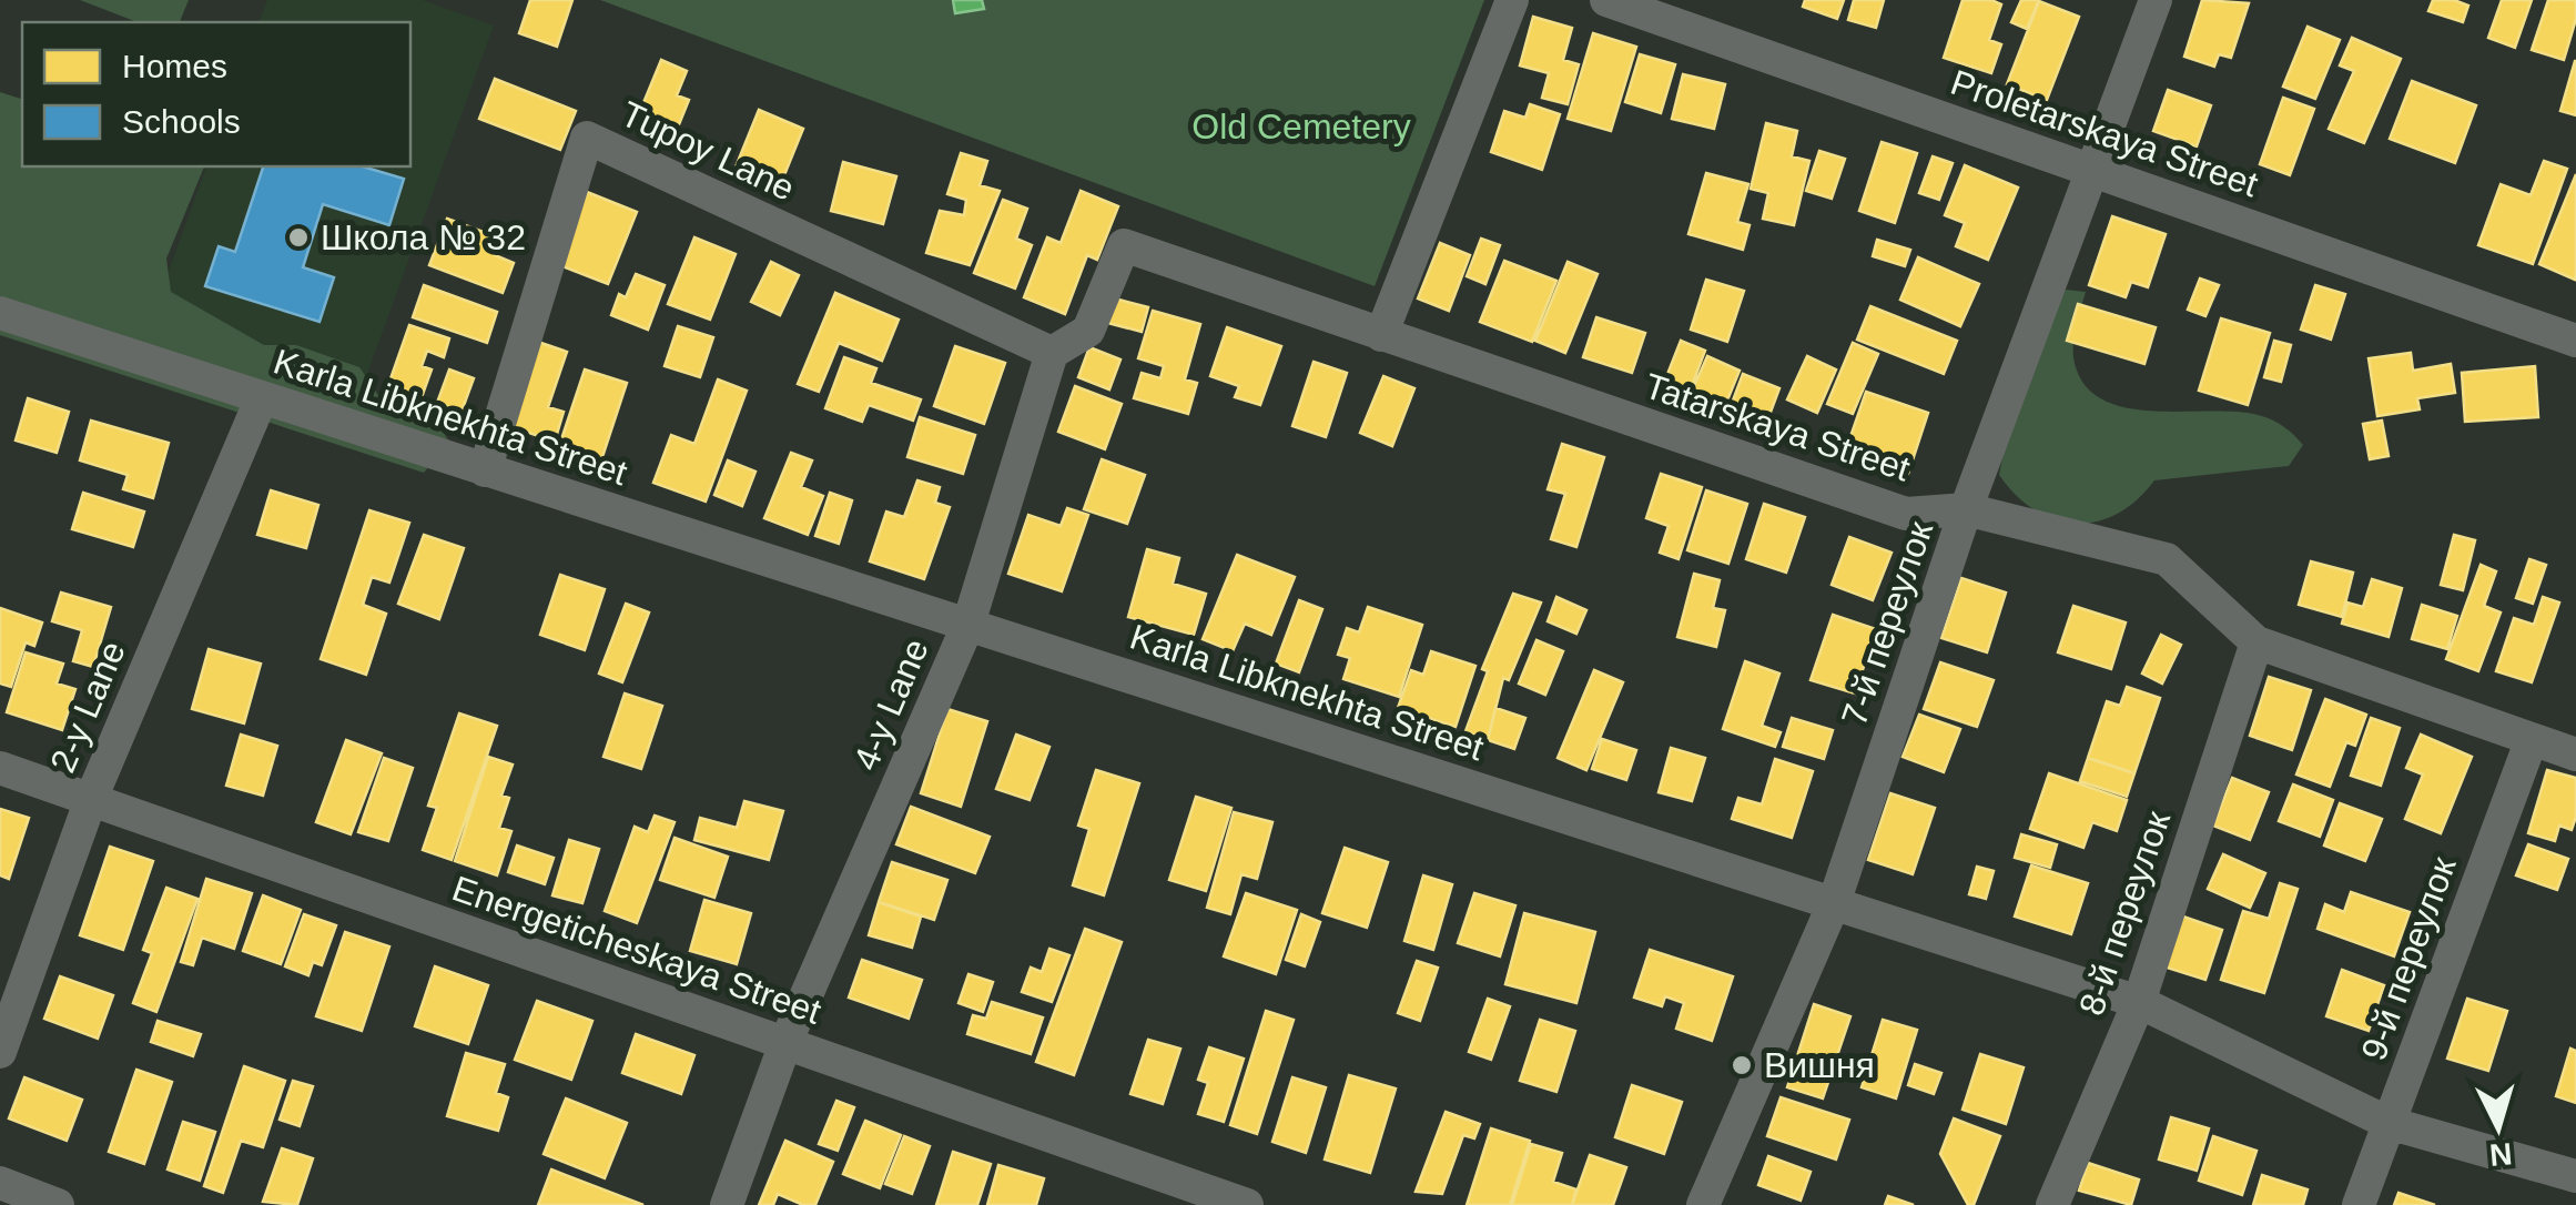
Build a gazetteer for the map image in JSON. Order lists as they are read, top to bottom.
{
  "streets": {
    "street": [
      "Proletarskaya Street",
      "Tupoy Lane",
      "Karla Libknekhta Street",
      "Tatarskaya Street",
      "7-й переулок",
      "4-y Lane",
      "2-y Lane",
      "8-й переулок",
      "Energeticheskaya Street",
      "9-й переулок"
    ]
  },
  "crossings": [
    ["Proletarskaya Street", "7-й переулок"],
    ["Tupoy Lane", "Karla Libknekhta Street"],
    ["Tupoy Lane", "Tatarskaya Street"],
    ["Tupoy Lane", "4-y Lane"],
    ["Karla Libknekhta Street", "7-й переулок"],
    ["Karla Libknekhta Street", "4-y Lane"],
    ["Karla Libknekhta Street", "2-y Lane"],
    ["Karla Libknekhta Street", "8-й переулок"],
    ["Karla Libknekhta Street", "9-й переулок"],
    ["Tatarskaya Street", "7-й переулок"],
    ["Tatarskaya Street", "4-y Lane"],
    ["Tatarskaya Street", "8-й переулок"],
    ["Tatarskaya Street", "9-й переулок"],
    ["4-y Lane", "Energeticheskaya Street"],
    ["2-y Lane", "Energeticheskaya Street"]
  ],
  "parks": ["Old Cemetery"],
  "places": ["Школа № 32", "Вишня"],
  "legend": ["Homes", "Schools"],
  "north": "bottom"
}
